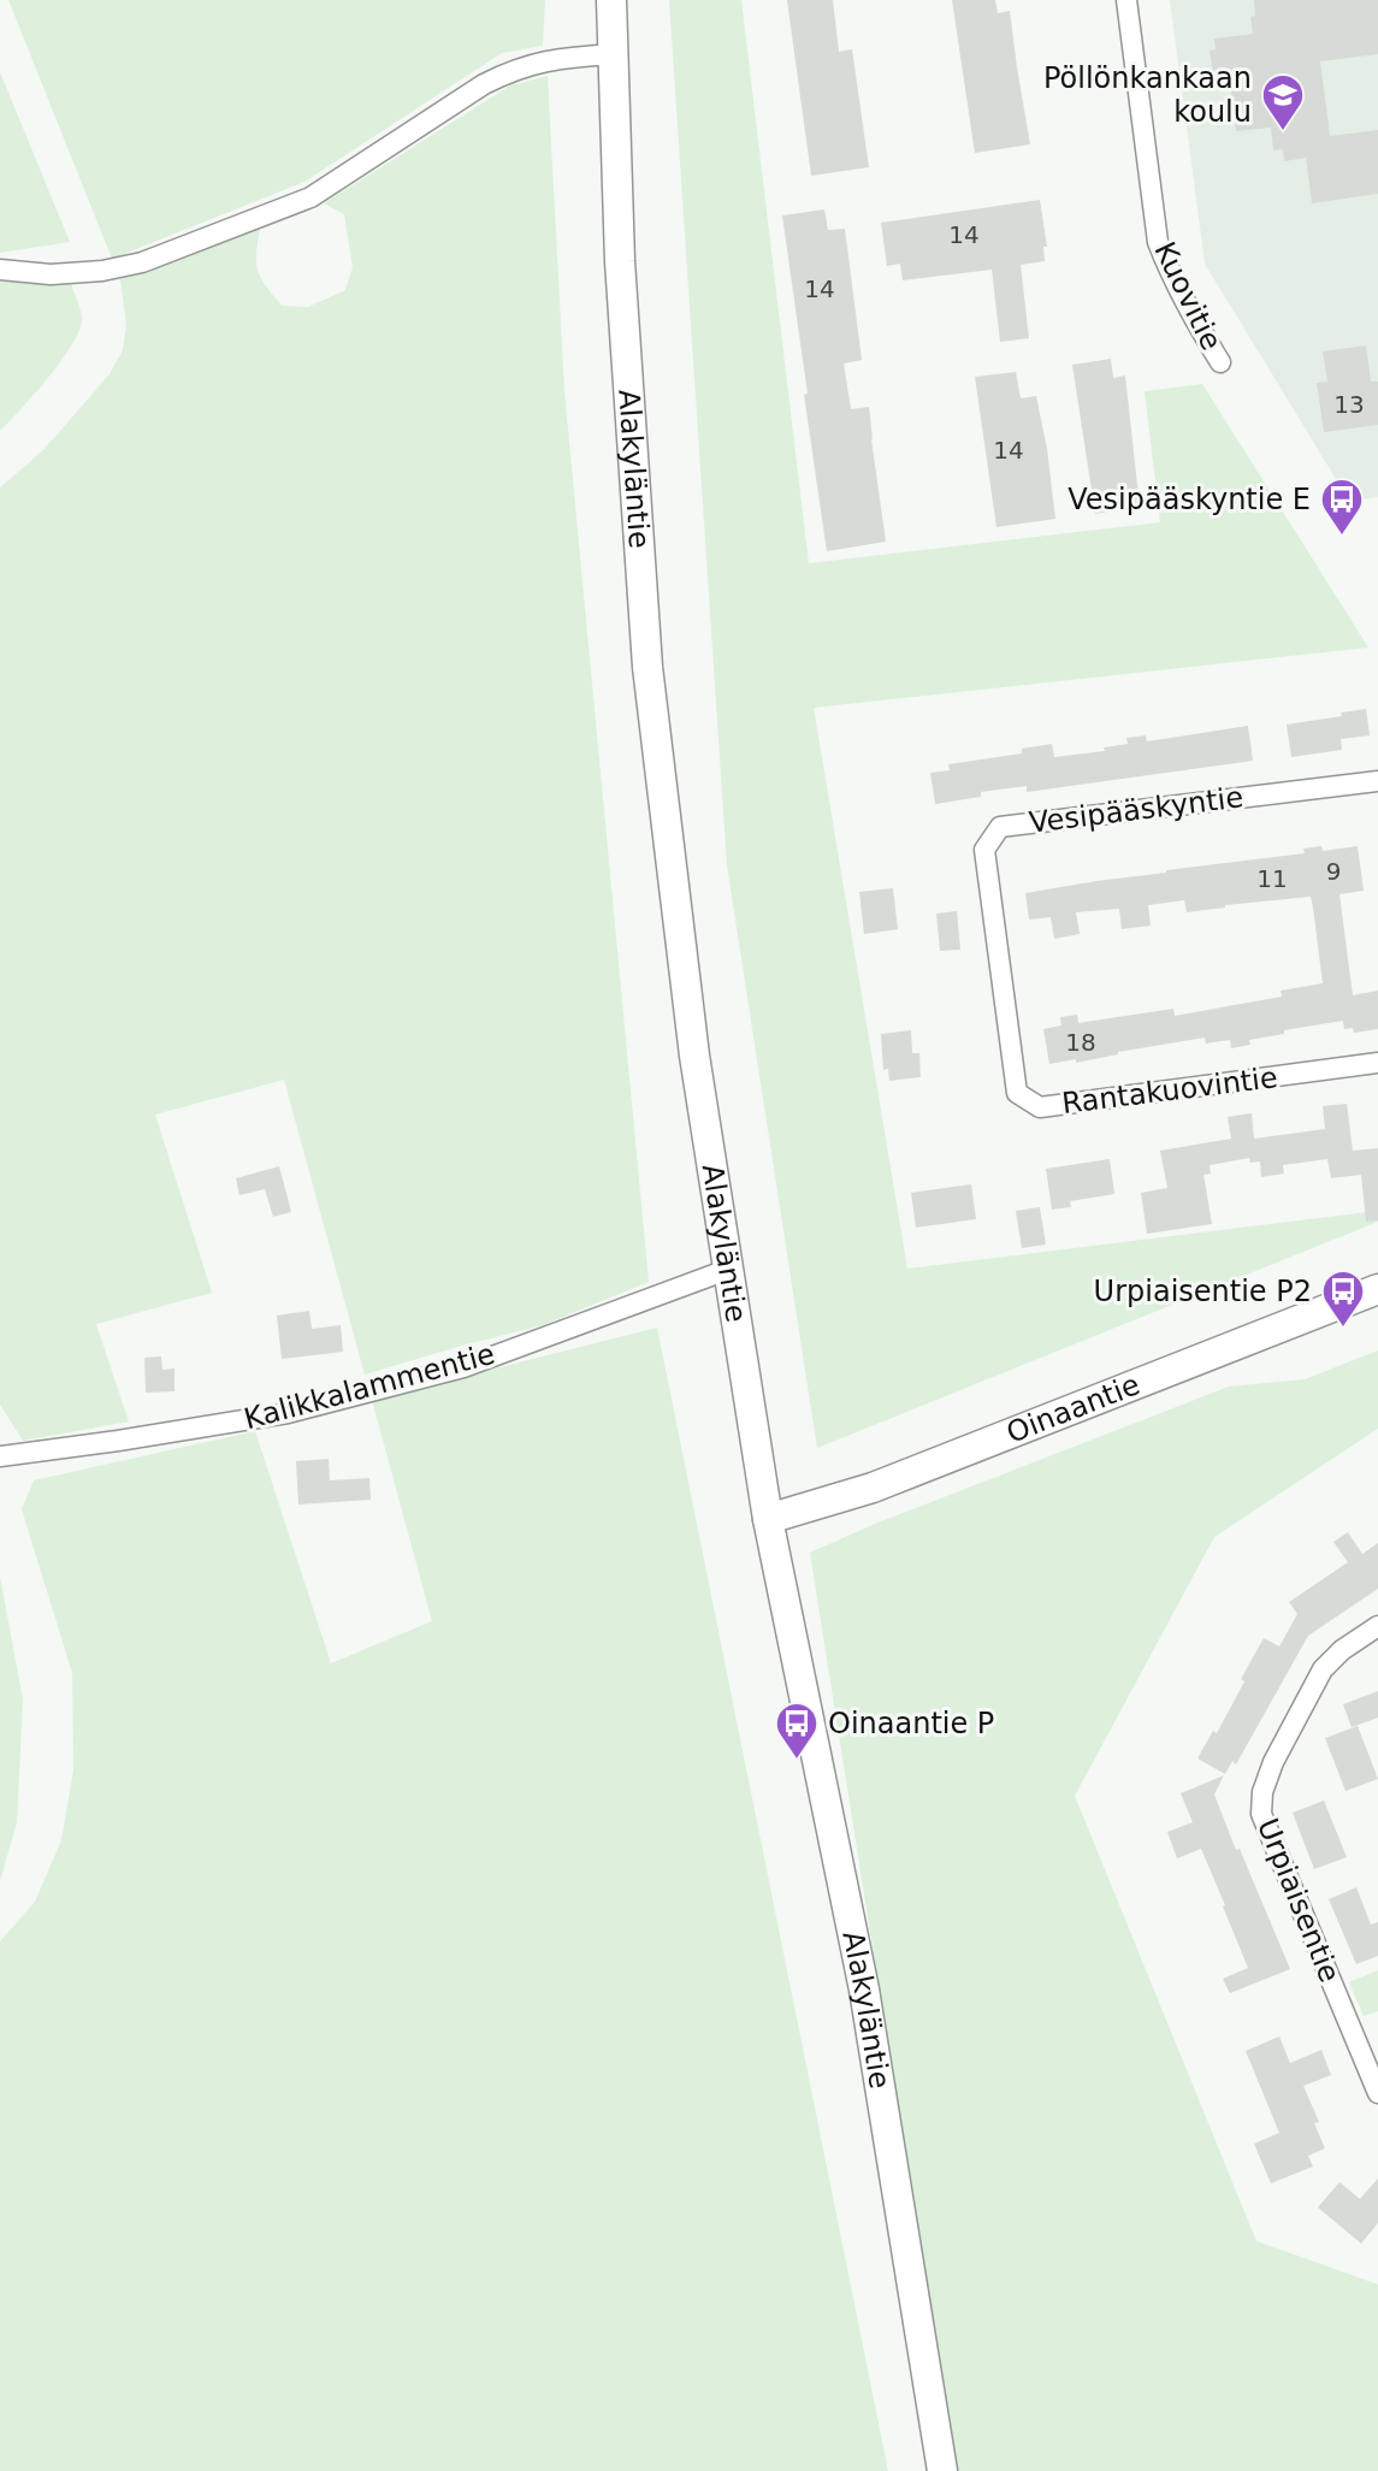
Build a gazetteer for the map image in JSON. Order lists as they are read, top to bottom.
{
  "streets": {
    "main road": ["Alakyläntie", "Oinaantie"],
    "street": [
      "Kuovitie",
      "Vesipääskyntie",
      "Rantakuovintie",
      "Kalikkalammentie",
      "Urpiaisentie"
    ]
  },
  "crossings": [
    ["Alakyläntie", "Kalikkalammentie"],
    ["Alakyläntie", "Oinaantie"],
    ["Vesipääskyntie", "Rantakuovintie"]
  ],
  "places": {
    "school or university": ["Pöllönkankaan koulu"],
    "bus stop": ["Vesipääskyntie E", "Urpiaisentie P2", "Oinaantie P"]
  },
  "house_numbers": [
    "14",
    "14",
    "13",
    "14",
    "9",
    "11",
    "18"
  ]
}
